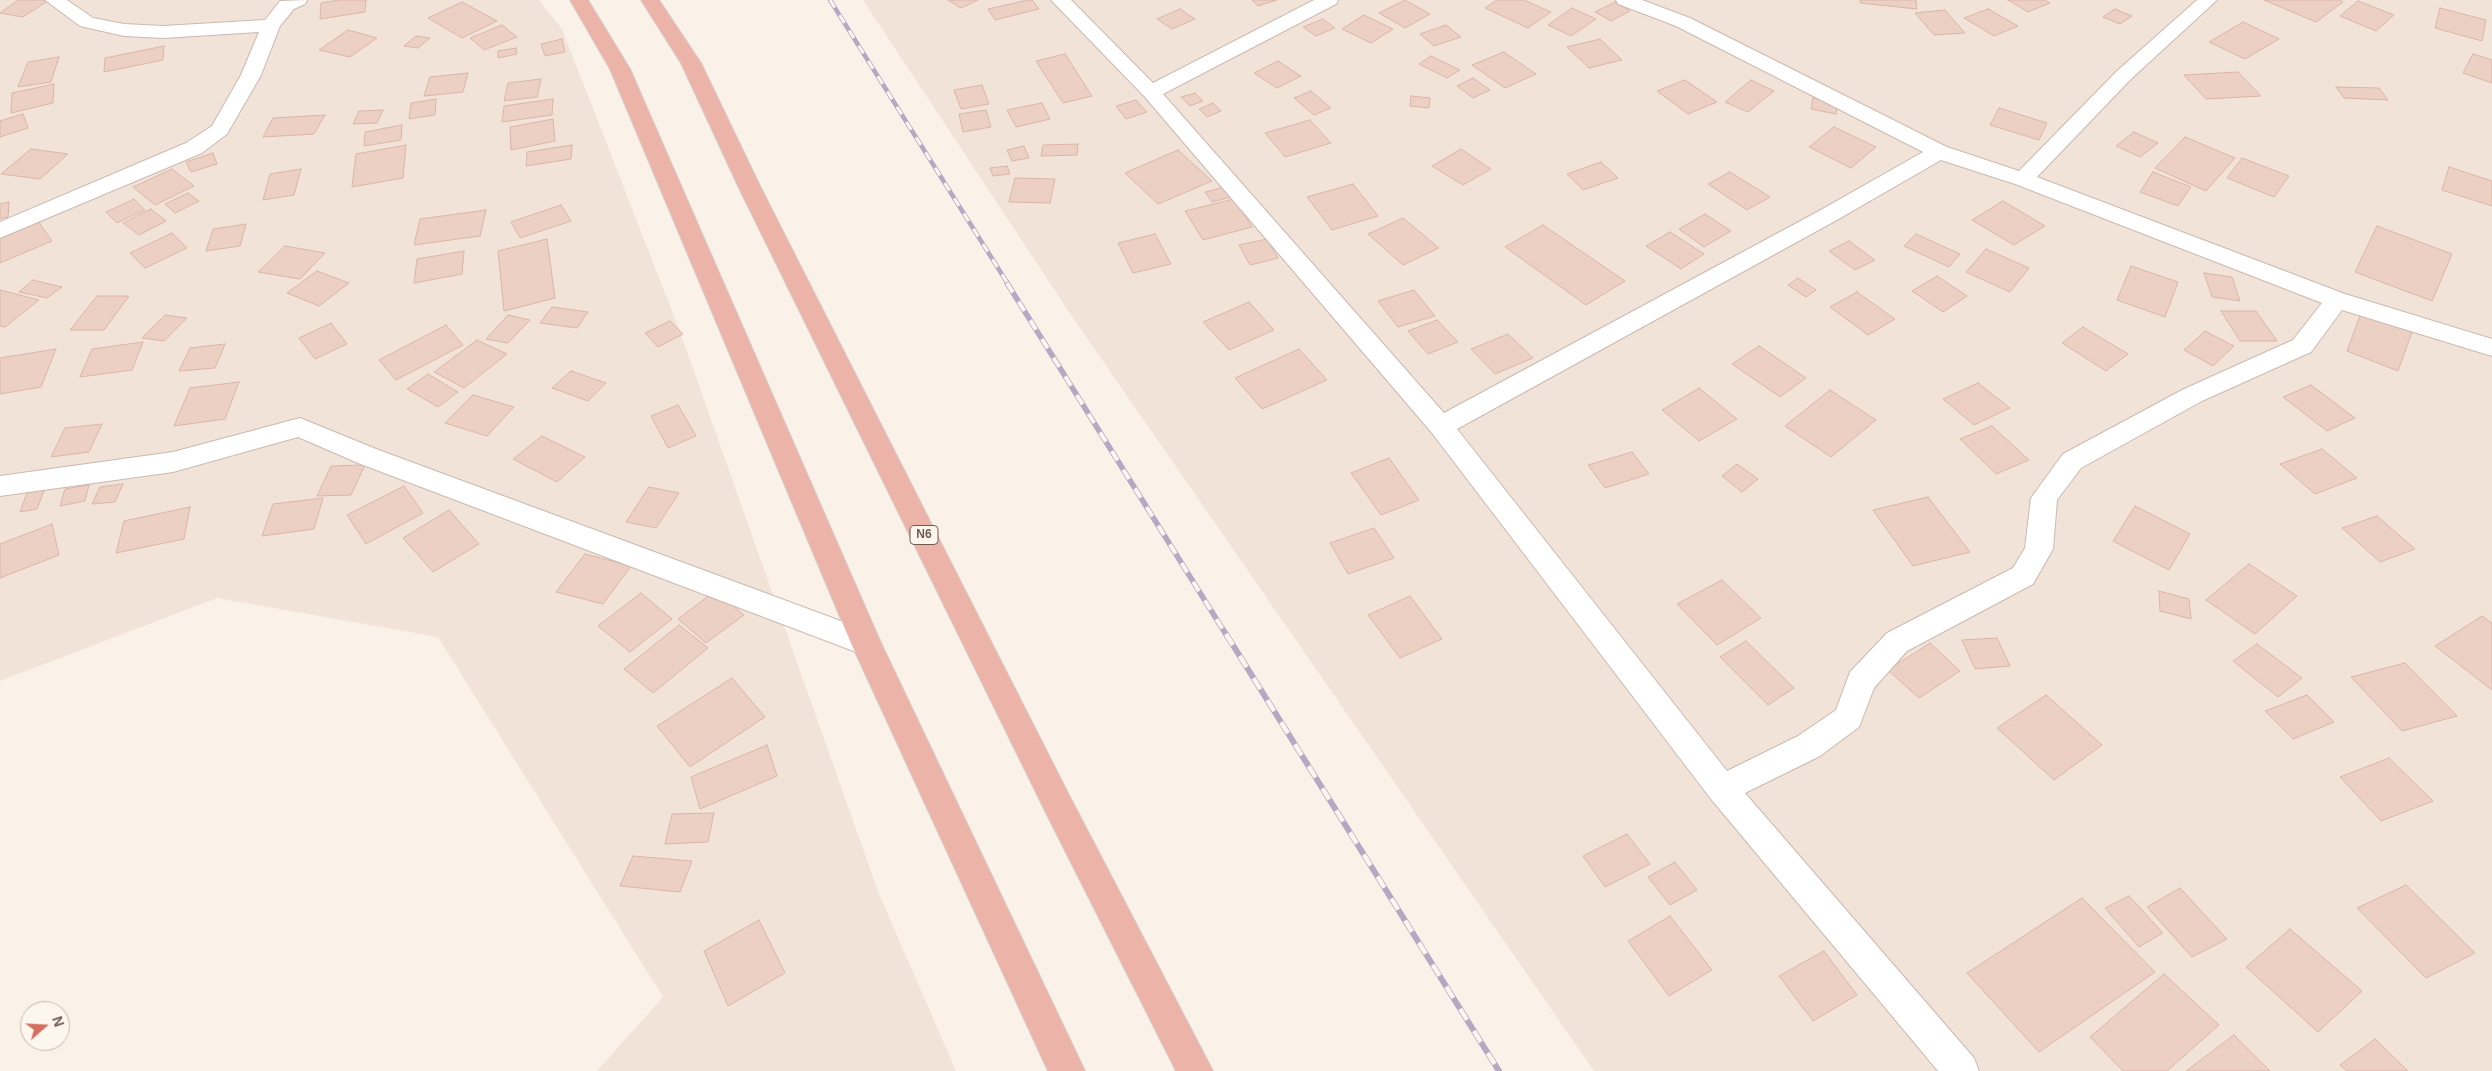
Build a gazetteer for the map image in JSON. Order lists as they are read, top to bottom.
{
  "streets": {
    "highway": ["N6"]
  },
  "north": "right"
}
